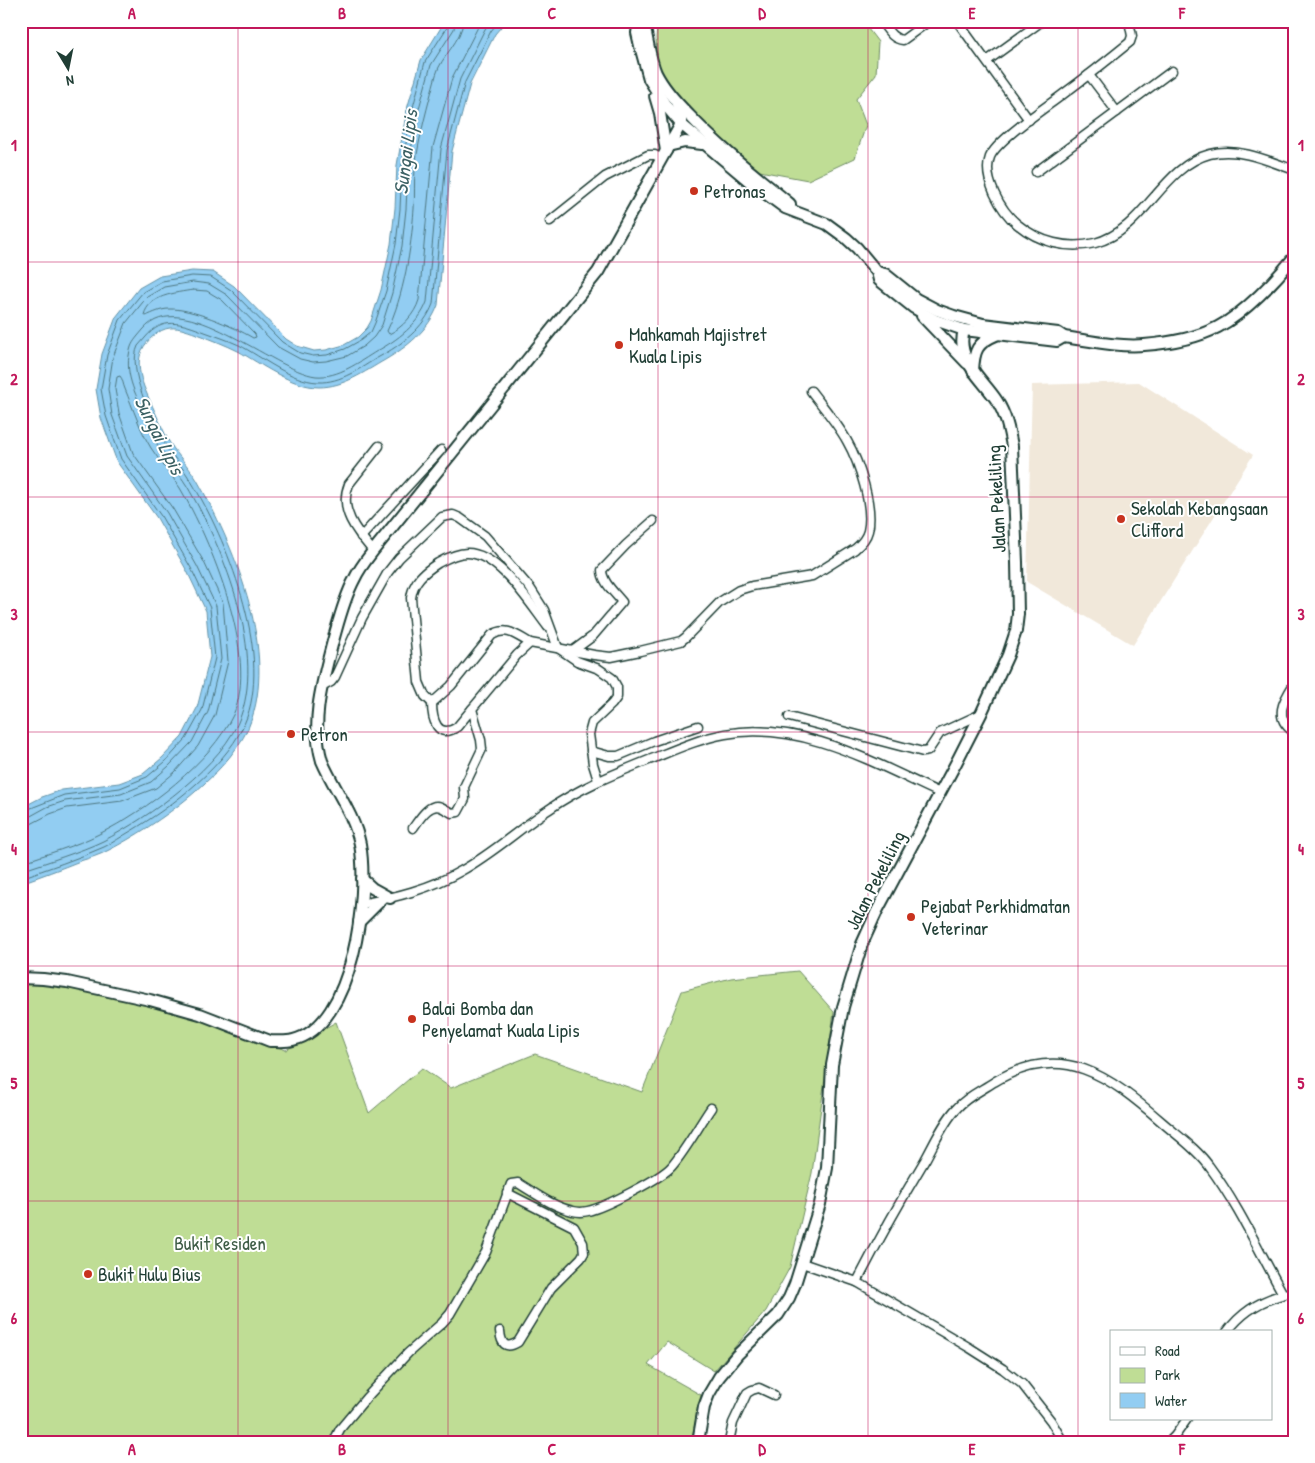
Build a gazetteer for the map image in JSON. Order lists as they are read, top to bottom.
{
  "streets": {
    "street": ["Jalan Pekeliling"]
  },
  "water": ["Sungai Lipis"],
  "parks": ["Bukit Residen"],
  "places": [
    "Petronas",
    "Mahkamah Majistret Kuala Lipis",
    "Sekolah Kebangsaan Clifford",
    "Petron",
    "Pejabat Perkhidmatan Veterinar",
    "Balai Bomba dan Penyelamat Kuala Lipis",
    "Bukit Hulu Bius"
  ],
  "legend": ["Road", "Park", "Water"],
  "north": "bottom",
  "grid": {
    "columns": [
      "A",
      "B",
      "C",
      "D",
      "E",
      "F"
    ],
    "rows": [
      "1",
      "2",
      "3",
      "4",
      "5",
      "6"
    ]
  }
}
